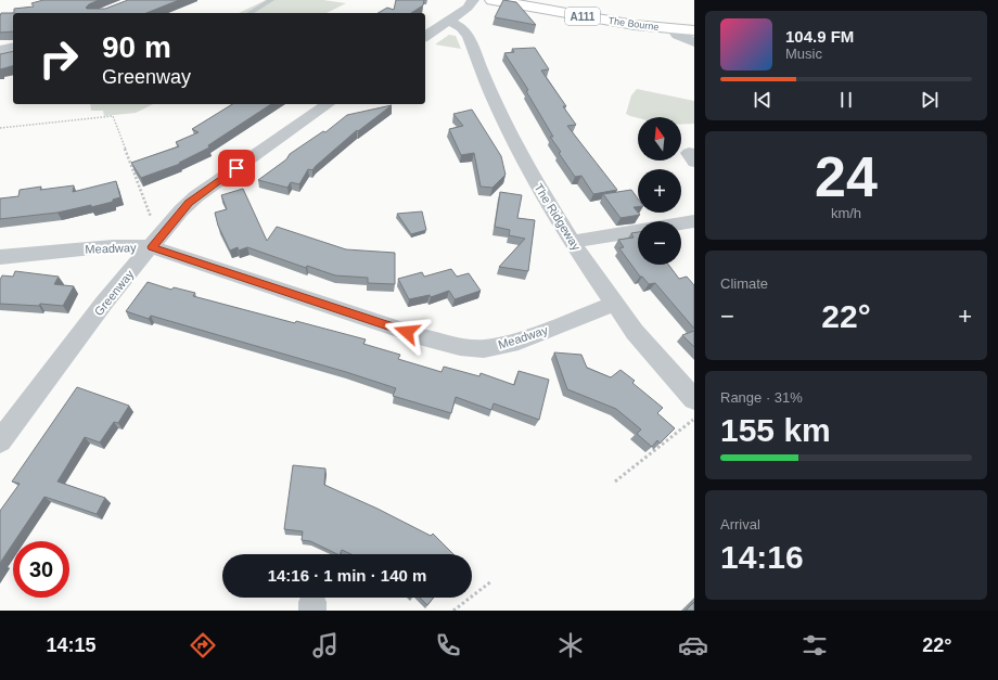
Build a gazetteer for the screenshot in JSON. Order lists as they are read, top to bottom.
{
  "streets": {
    "main road": ["A111", "The Bourne"],
    "street": ["The Ridgeway", "Meadway", "Greenway"]
  },
  "crossings": [
    ["A111", "The Bourne"],
    ["The Ridgeway", "Meadway"],
    ["Meadway", "Greenway"]
  ],
  "north": "top",
  "page": {
    "turn": ["90 m", "Greenway"],
    "song": ["104.9 FM", "Music"],
    "map_buttons": ["+", "−"],
    "tile": [
      ["24", "km/h"],
      "Climate",
      ["Range · 31%", "155 km"],
      ["Arrival", "14:16"]
    ],
    "heat": ["−", "22°", "+"],
    "limit": "30",
    "trip": "14:16 · 1 min · 140 m",
    "tabs": ["14:15", "22°"]
  }
}
